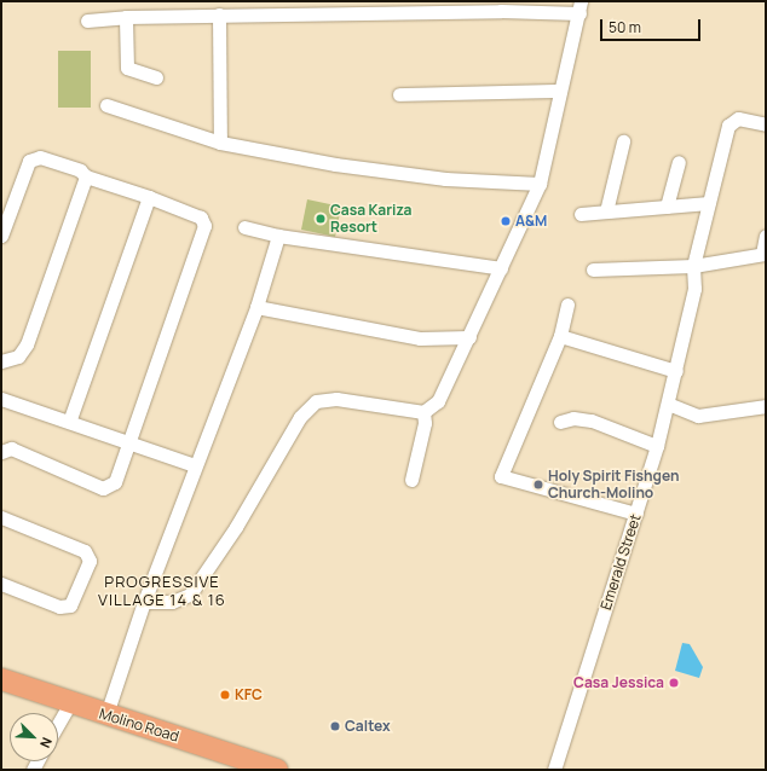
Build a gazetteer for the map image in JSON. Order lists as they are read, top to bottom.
{
  "streets": {
    "main road": ["Molino Road"],
    "street": ["Emerald Street"]
  },
  "districts": ["PROGRESSIVE VILLAGE 14 & 16"],
  "places": [
    "Casa Kariza Resort",
    "A&M",
    "Holy Spirit Fishgen Church-Molino",
    "Casa Jessica",
    "KFC",
    "Caltex"
  ],
  "scale_bar": "50 m",
  "north": "bottom right"
}
